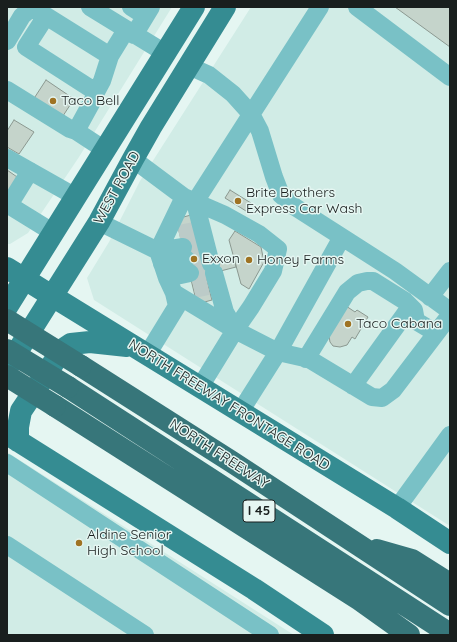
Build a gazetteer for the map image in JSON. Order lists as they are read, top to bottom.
{
  "streets": {
    "highway": ["NORTH FREEWAY", "I 45"],
    "main road": ["WEST ROAD", "NORTH FREEWAY FRONTAGE ROAD"]
  },
  "crossings": [
    ["WEST ROAD", "NORTH FREEWAY FRONTAGE ROAD"]
  ],
  "places": [
    "Taco Bell",
    "Brite Brothers Express Car Wash",
    "Exxon",
    "Honey Farms",
    "Taco Cabana",
    "Aldine Senior High School"
  ]
}
